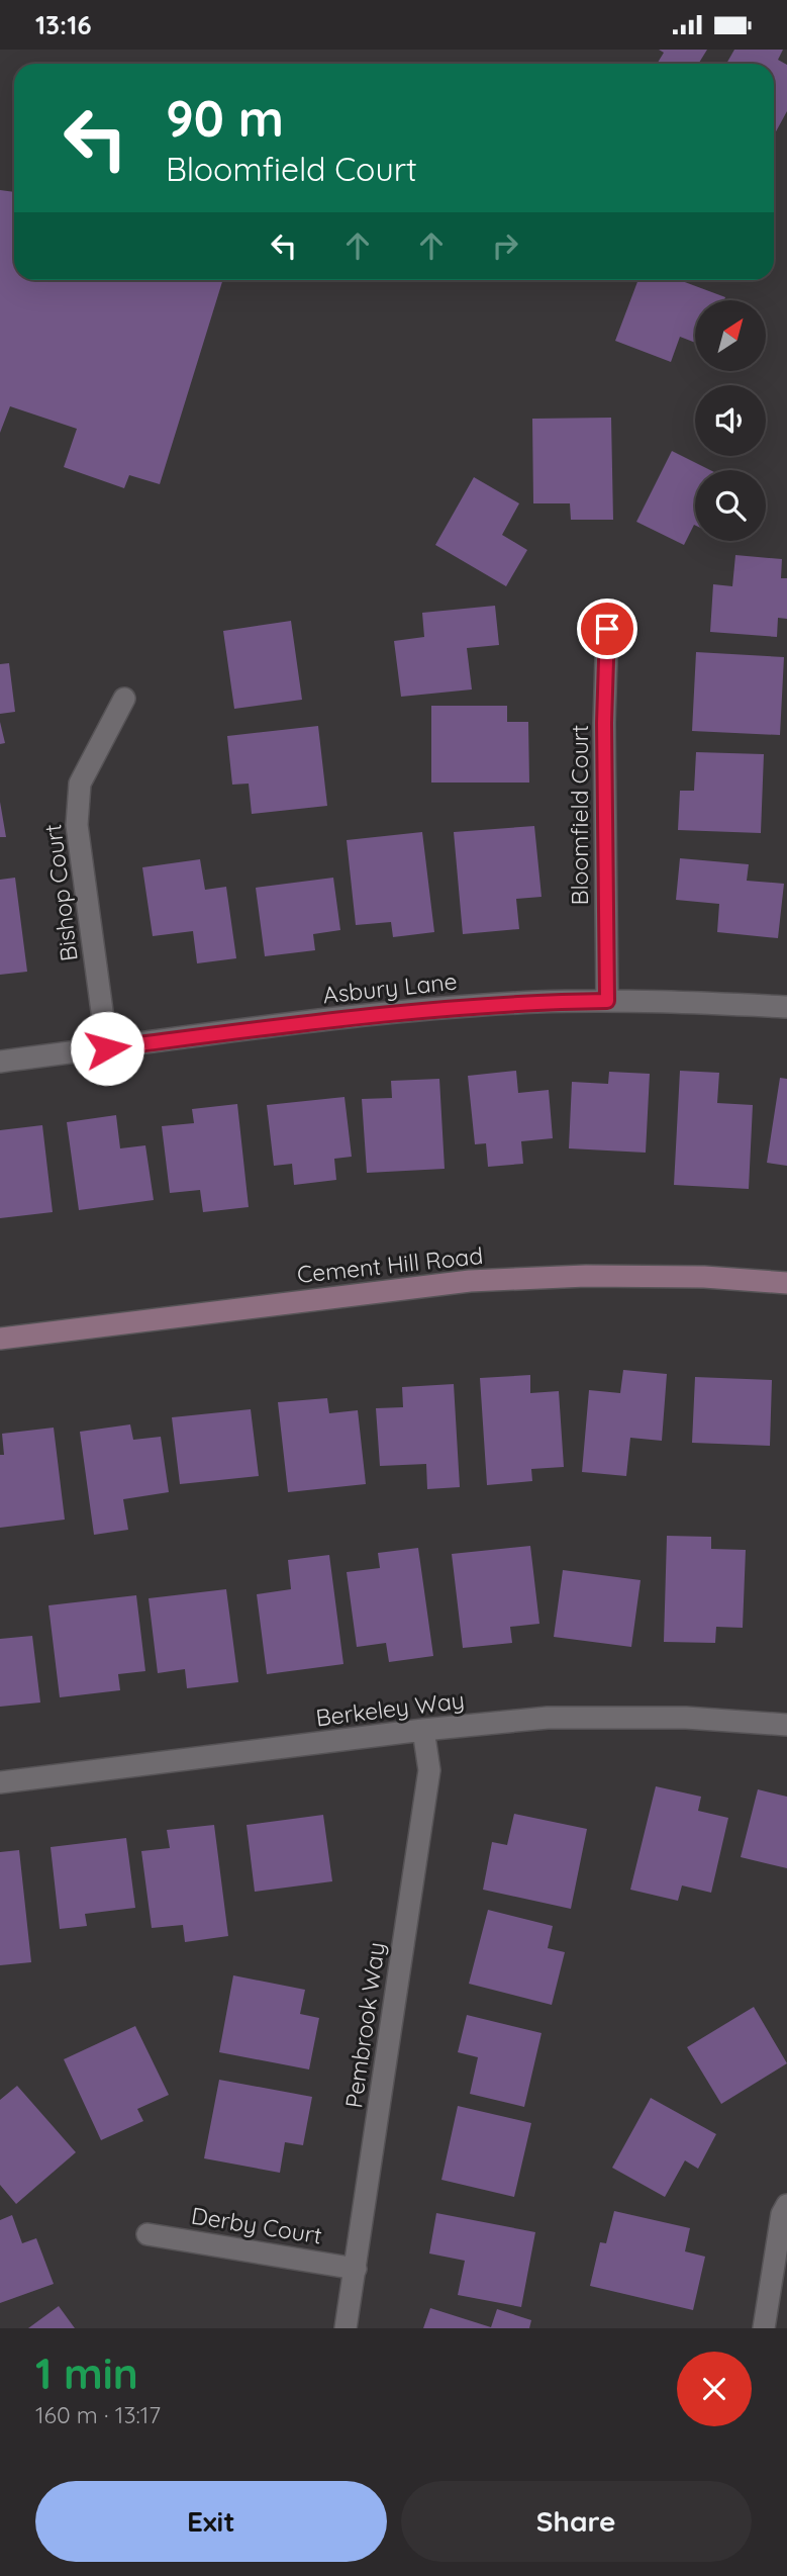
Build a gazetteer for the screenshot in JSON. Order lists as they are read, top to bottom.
{
  "streets": {
    "street": [
      "Bloomfield Court",
      "Bishop Court",
      "Asbury Lane",
      "Cement Hill Road",
      "Berkeley Way",
      "Pembrook Way",
      "Derby Court"
    ]
  },
  "crossings": [
    ["Bloomfield Court", "Asbury Lane"],
    ["Bishop Court", "Asbury Lane"],
    ["Berkeley Way", "Pembrook Way"],
    ["Pembrook Way", "Derby Court"]
  ],
  "north": "top right",
  "page": {
    "status": "13:16",
    "turn": ["90 m", "Bloomfield Court"],
    "heading": ["1 min", "160 m · 13:17"],
    "buttons": ["Exit", "Share"]
  }
}
